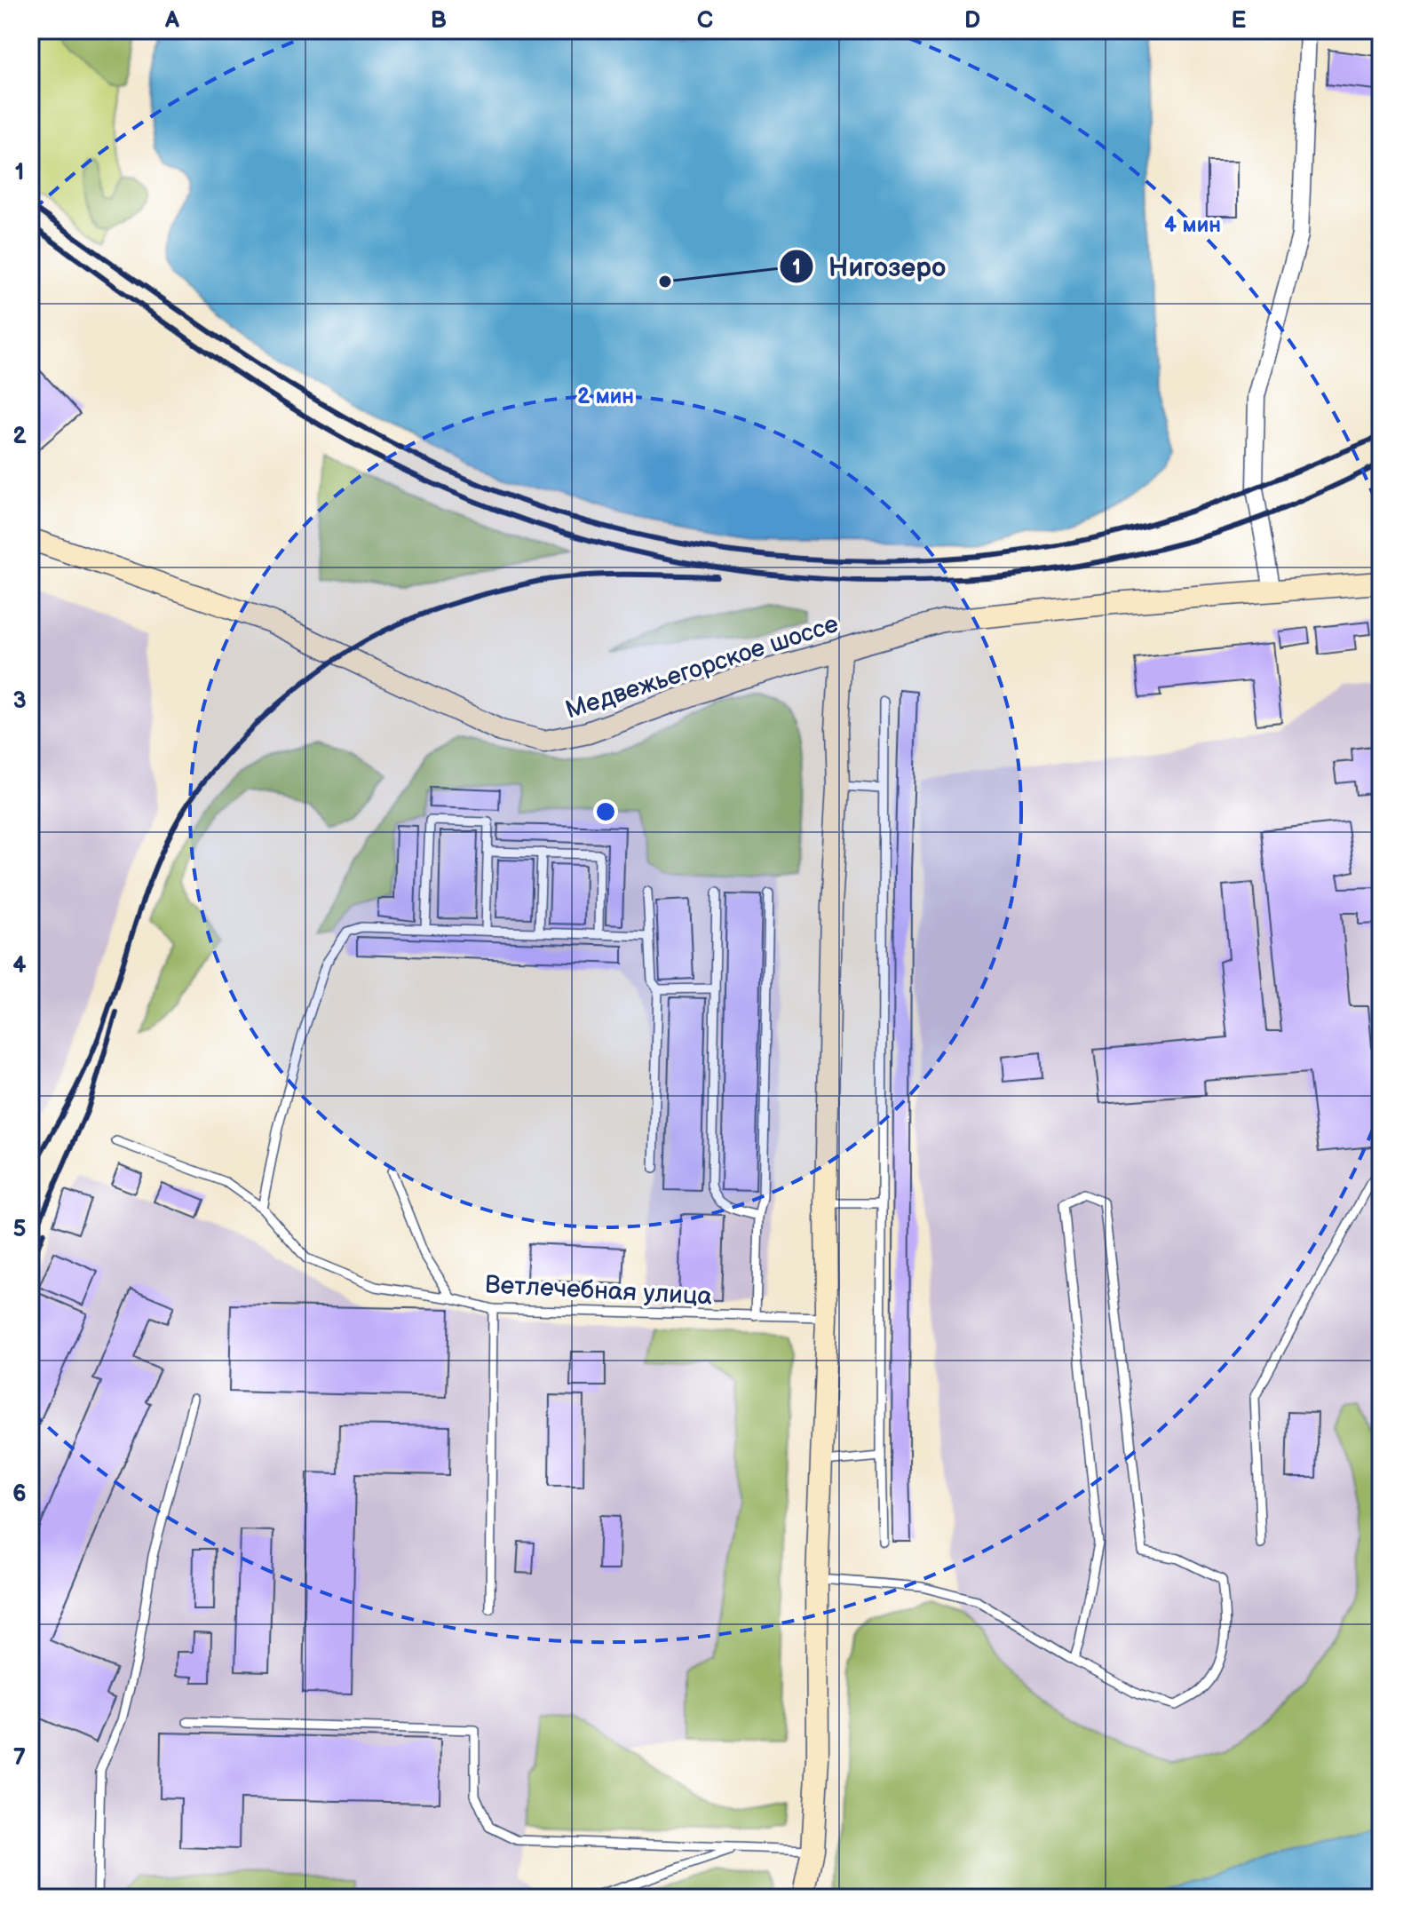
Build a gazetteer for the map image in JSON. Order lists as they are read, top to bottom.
{
  "streets": {
    "street": ["Медвежьегорское шоссе"],
    "lane": ["Ветлечебная улица"]
  },
  "places": ["Нигозеро"],
  "grid": {
    "columns": [
      "A",
      "B",
      "C",
      "D",
      "E"
    ],
    "rows": [
      "1",
      "2",
      "3",
      "4",
      "5",
      "6",
      "7"
    ]
  },
  "rings": ["4 мин", "2 мин"]
}
